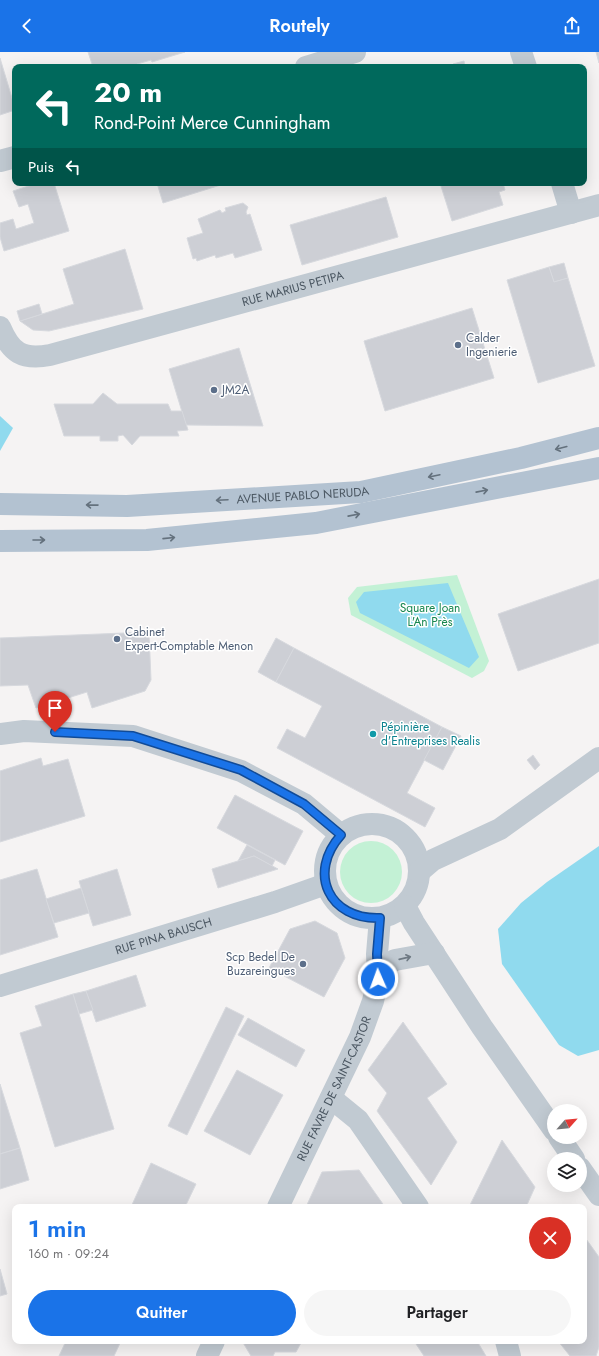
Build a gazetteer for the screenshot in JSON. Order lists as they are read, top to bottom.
{
  "streets": {
    "main road": ["AVENUE PABLO NERUDA"],
    "street": ["RUE MARIUS PETIPA", "RUE PINA BAUSCH", "RUE FAVRE DE SAINT-CASTOR"]
  },
  "crossings": [
    ["RUE PINA BAUSCH", "RUE FAVRE DE SAINT-CASTOR"]
  ],
  "parks": ["Square Joan L'An Près"],
  "places": [
    "Calder Ingenierie",
    "JM2A",
    "Cabinet Expert-Comptable Menon",
    "Pépinière d'Entreprises Realis",
    "Scp Bedel De Buzareingues"
  ],
  "north": "top right",
  "page": {
    "header": "Routely",
    "turn": ["20 m", "Rond-Point Merce Cunningham"],
    "then": "Puis",
    "heading": ["1 min", "160 m · 09:24"],
    "buttons": ["Quitter", "Partager"]
  }
}
